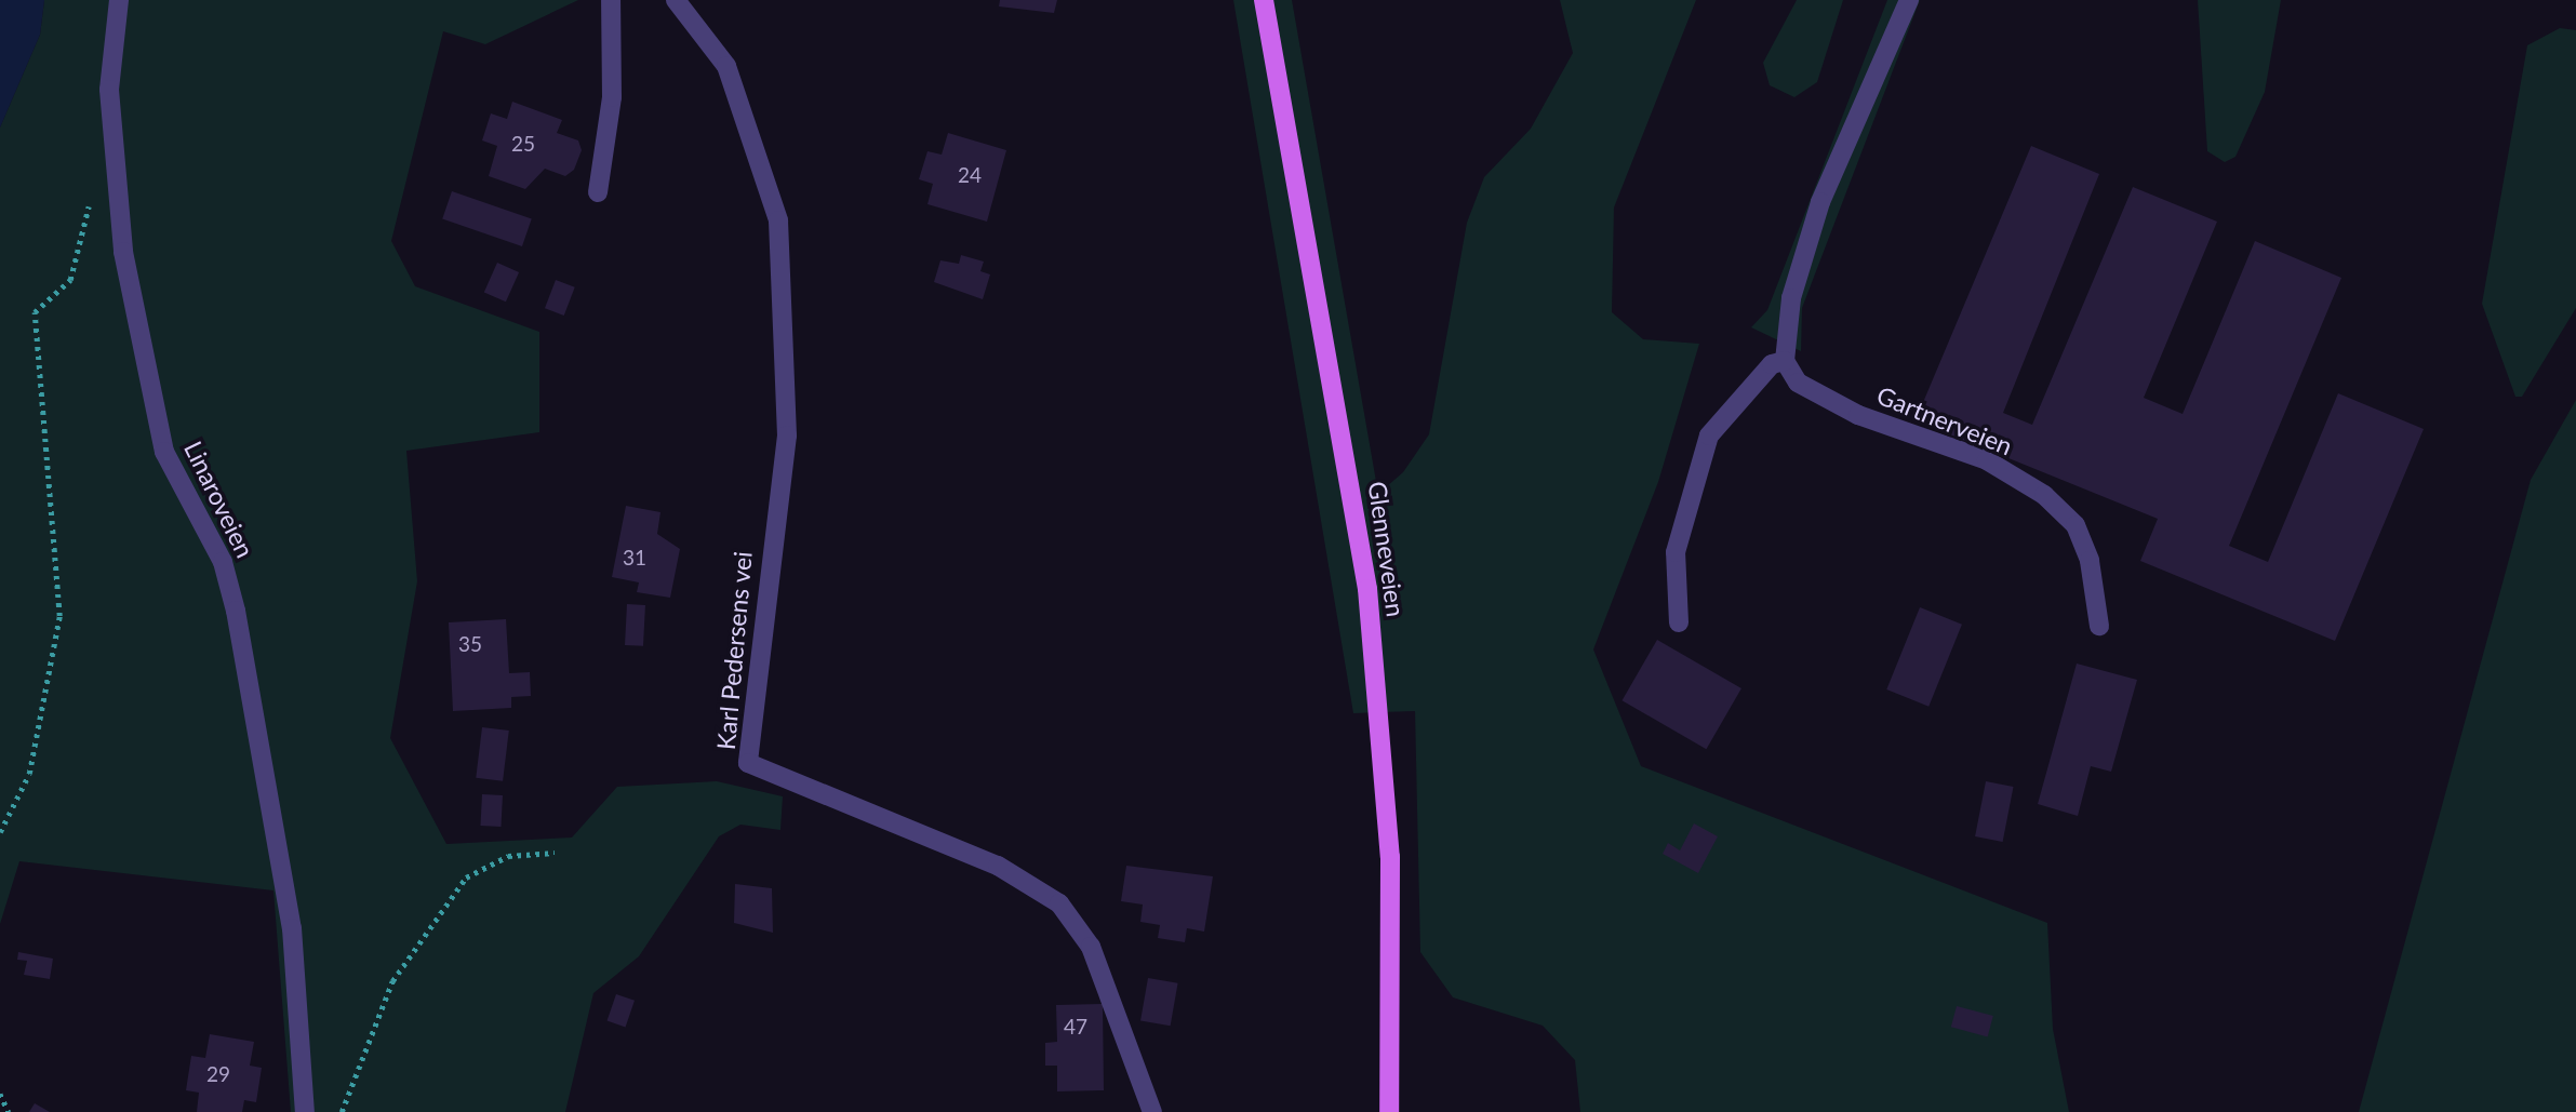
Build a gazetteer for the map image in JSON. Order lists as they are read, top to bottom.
{
  "streets": {
    "main road": ["Glenneveien"],
    "street": ["Gartnerveien", "Linaroveien", "Karl Pedersens vei"]
  },
  "house_numbers": [
    "25",
    "24",
    "31",
    "35",
    "47",
    "29"
  ]
}
